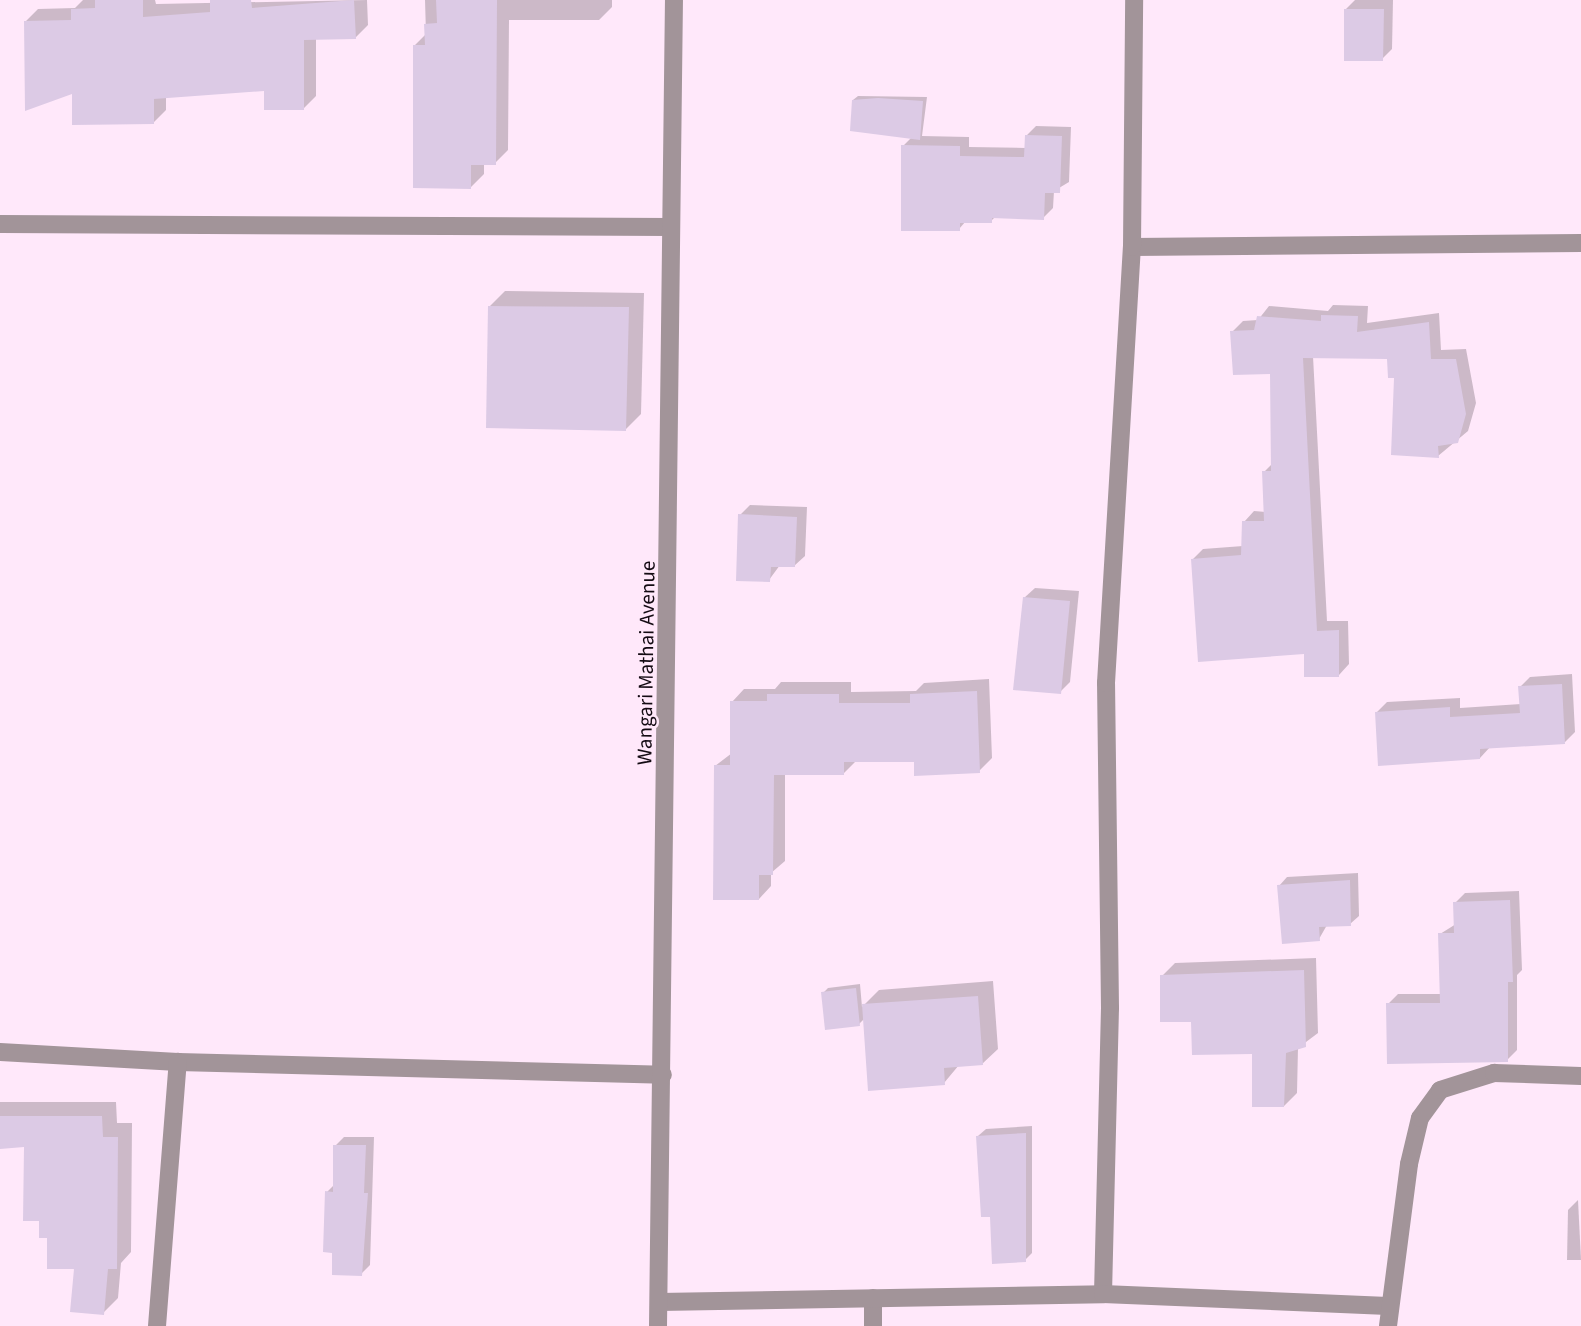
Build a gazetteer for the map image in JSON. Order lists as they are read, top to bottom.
{
  "streets": {
    "street": ["Wangari Mathai Avenue"]
  }
}
